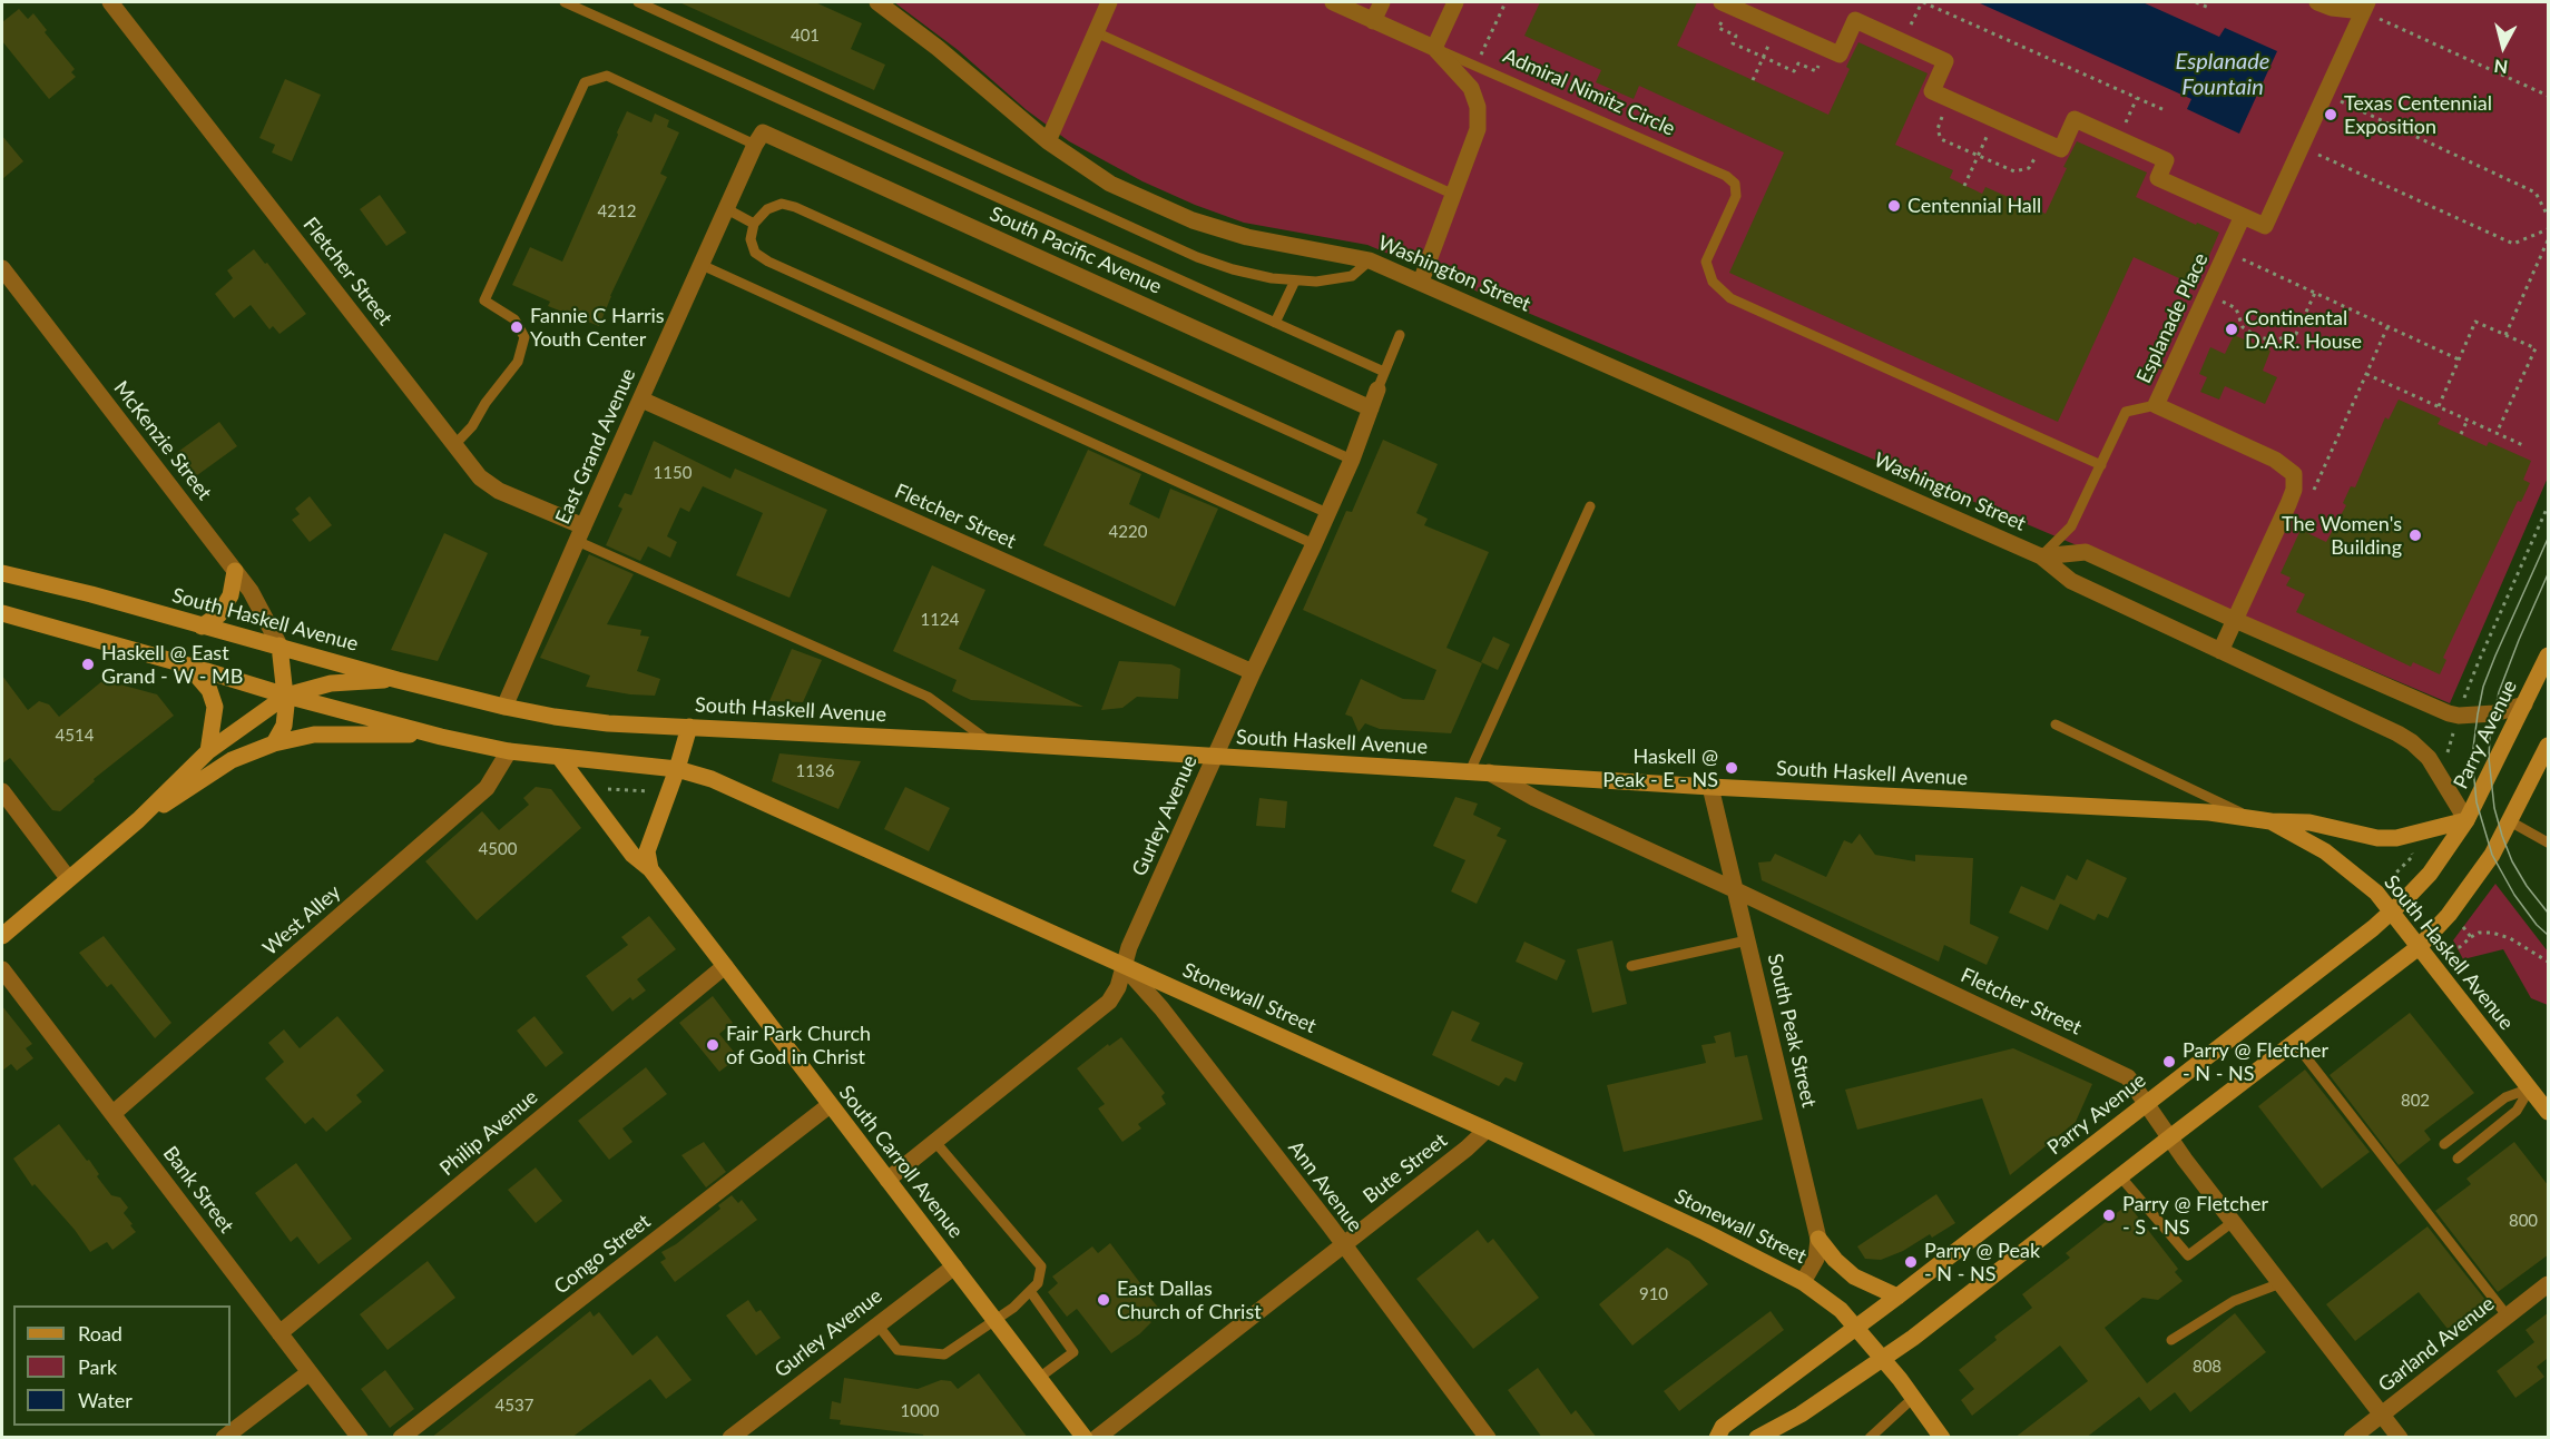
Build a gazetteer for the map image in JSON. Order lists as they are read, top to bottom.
{
  "streets": {
    "main road": [
      "South Haskell Avenue",
      "Parry Avenue",
      "Stonewall Street",
      "South Carroll Avenue"
    ],
    "street": [
      "Admiral Nimitz Circle",
      "South Pacific Avenue",
      "Fletcher Street",
      "Washington Street",
      "Esplanade Place",
      "McKenzie Street",
      "East Grand Avenue",
      "Gurley Avenue",
      "West Alley",
      "South Peak Street",
      "Philip Avenue",
      "Bute Street",
      "Ann Avenue",
      "Bank Street",
      "Congo Street",
      "Garland Avenue"
    ]
  },
  "crossings": [
    ["Admiral Nimitz Circle", "Washington Street"],
    ["South Pacific Avenue", "East Grand Avenue"],
    ["South Pacific Avenue", "Gurley Avenue"],
    ["Fletcher Street", "East Grand Avenue"],
    ["Fletcher Street", "South Haskell Avenue"],
    ["Fletcher Street", "Parry Avenue"],
    ["Fletcher Street", "Gurley Avenue"],
    ["Fletcher Street", "South Peak Street"],
    ["Fletcher Street", "Garland Avenue"],
    ["Washington Street", "Esplanade Place"],
    ["Washington Street", "Parry Avenue"],
    ["McKenzie Street", "South Haskell Avenue"],
    ["East Grand Avenue", "South Haskell Avenue"],
    ["South Haskell Avenue", "Parry Avenue"],
    ["South Haskell Avenue", "Gurley Avenue"],
    ["South Haskell Avenue", "South Peak Street"],
    ["Parry Avenue", "Stonewall Street"],
    ["Gurley Avenue", "Stonewall Street"],
    ["Gurley Avenue", "South Carroll Avenue"],
    ["Gurley Avenue", "Ann Avenue"],
    ["West Alley", "Bank Street"],
    ["Stonewall Street", "South Peak Street"],
    ["Stonewall Street", "South Carroll Avenue"],
    ["Stonewall Street", "Bute Street"],
    ["Stonewall Street", "Ann Avenue"],
    ["Philip Avenue", "South Carroll Avenue"],
    ["Philip Avenue", "Bank Street"],
    ["South Carroll Avenue", "Congo Street"],
    ["Bute Street", "Ann Avenue"]
  ],
  "water": ["Esplanade Fountain"],
  "places": [
    "Texas Centennial Exposition",
    "Centennial Hall",
    "Fannie C Harris Youth Center",
    "Continental D.A.R. House",
    "The Women's Building",
    "Haskell @ East Grand - W - MB",
    "Haskell @ Peak - E - NS",
    "Fair Park Church of God in Christ",
    "Parry @ Fletcher - N - NS",
    "Parry @ Fletcher - S - NS",
    "Parry @ Peak - N - NS",
    "East Dallas Church of Christ"
  ],
  "house_numbers": [
    "401",
    "4212",
    "1150",
    "4220",
    "1124",
    "4514",
    "1136",
    "4500",
    "802",
    "800",
    "910",
    "808",
    "4537",
    "1000"
  ],
  "legend": ["Road", "Park", "Water"],
  "north": "bottom"
}
